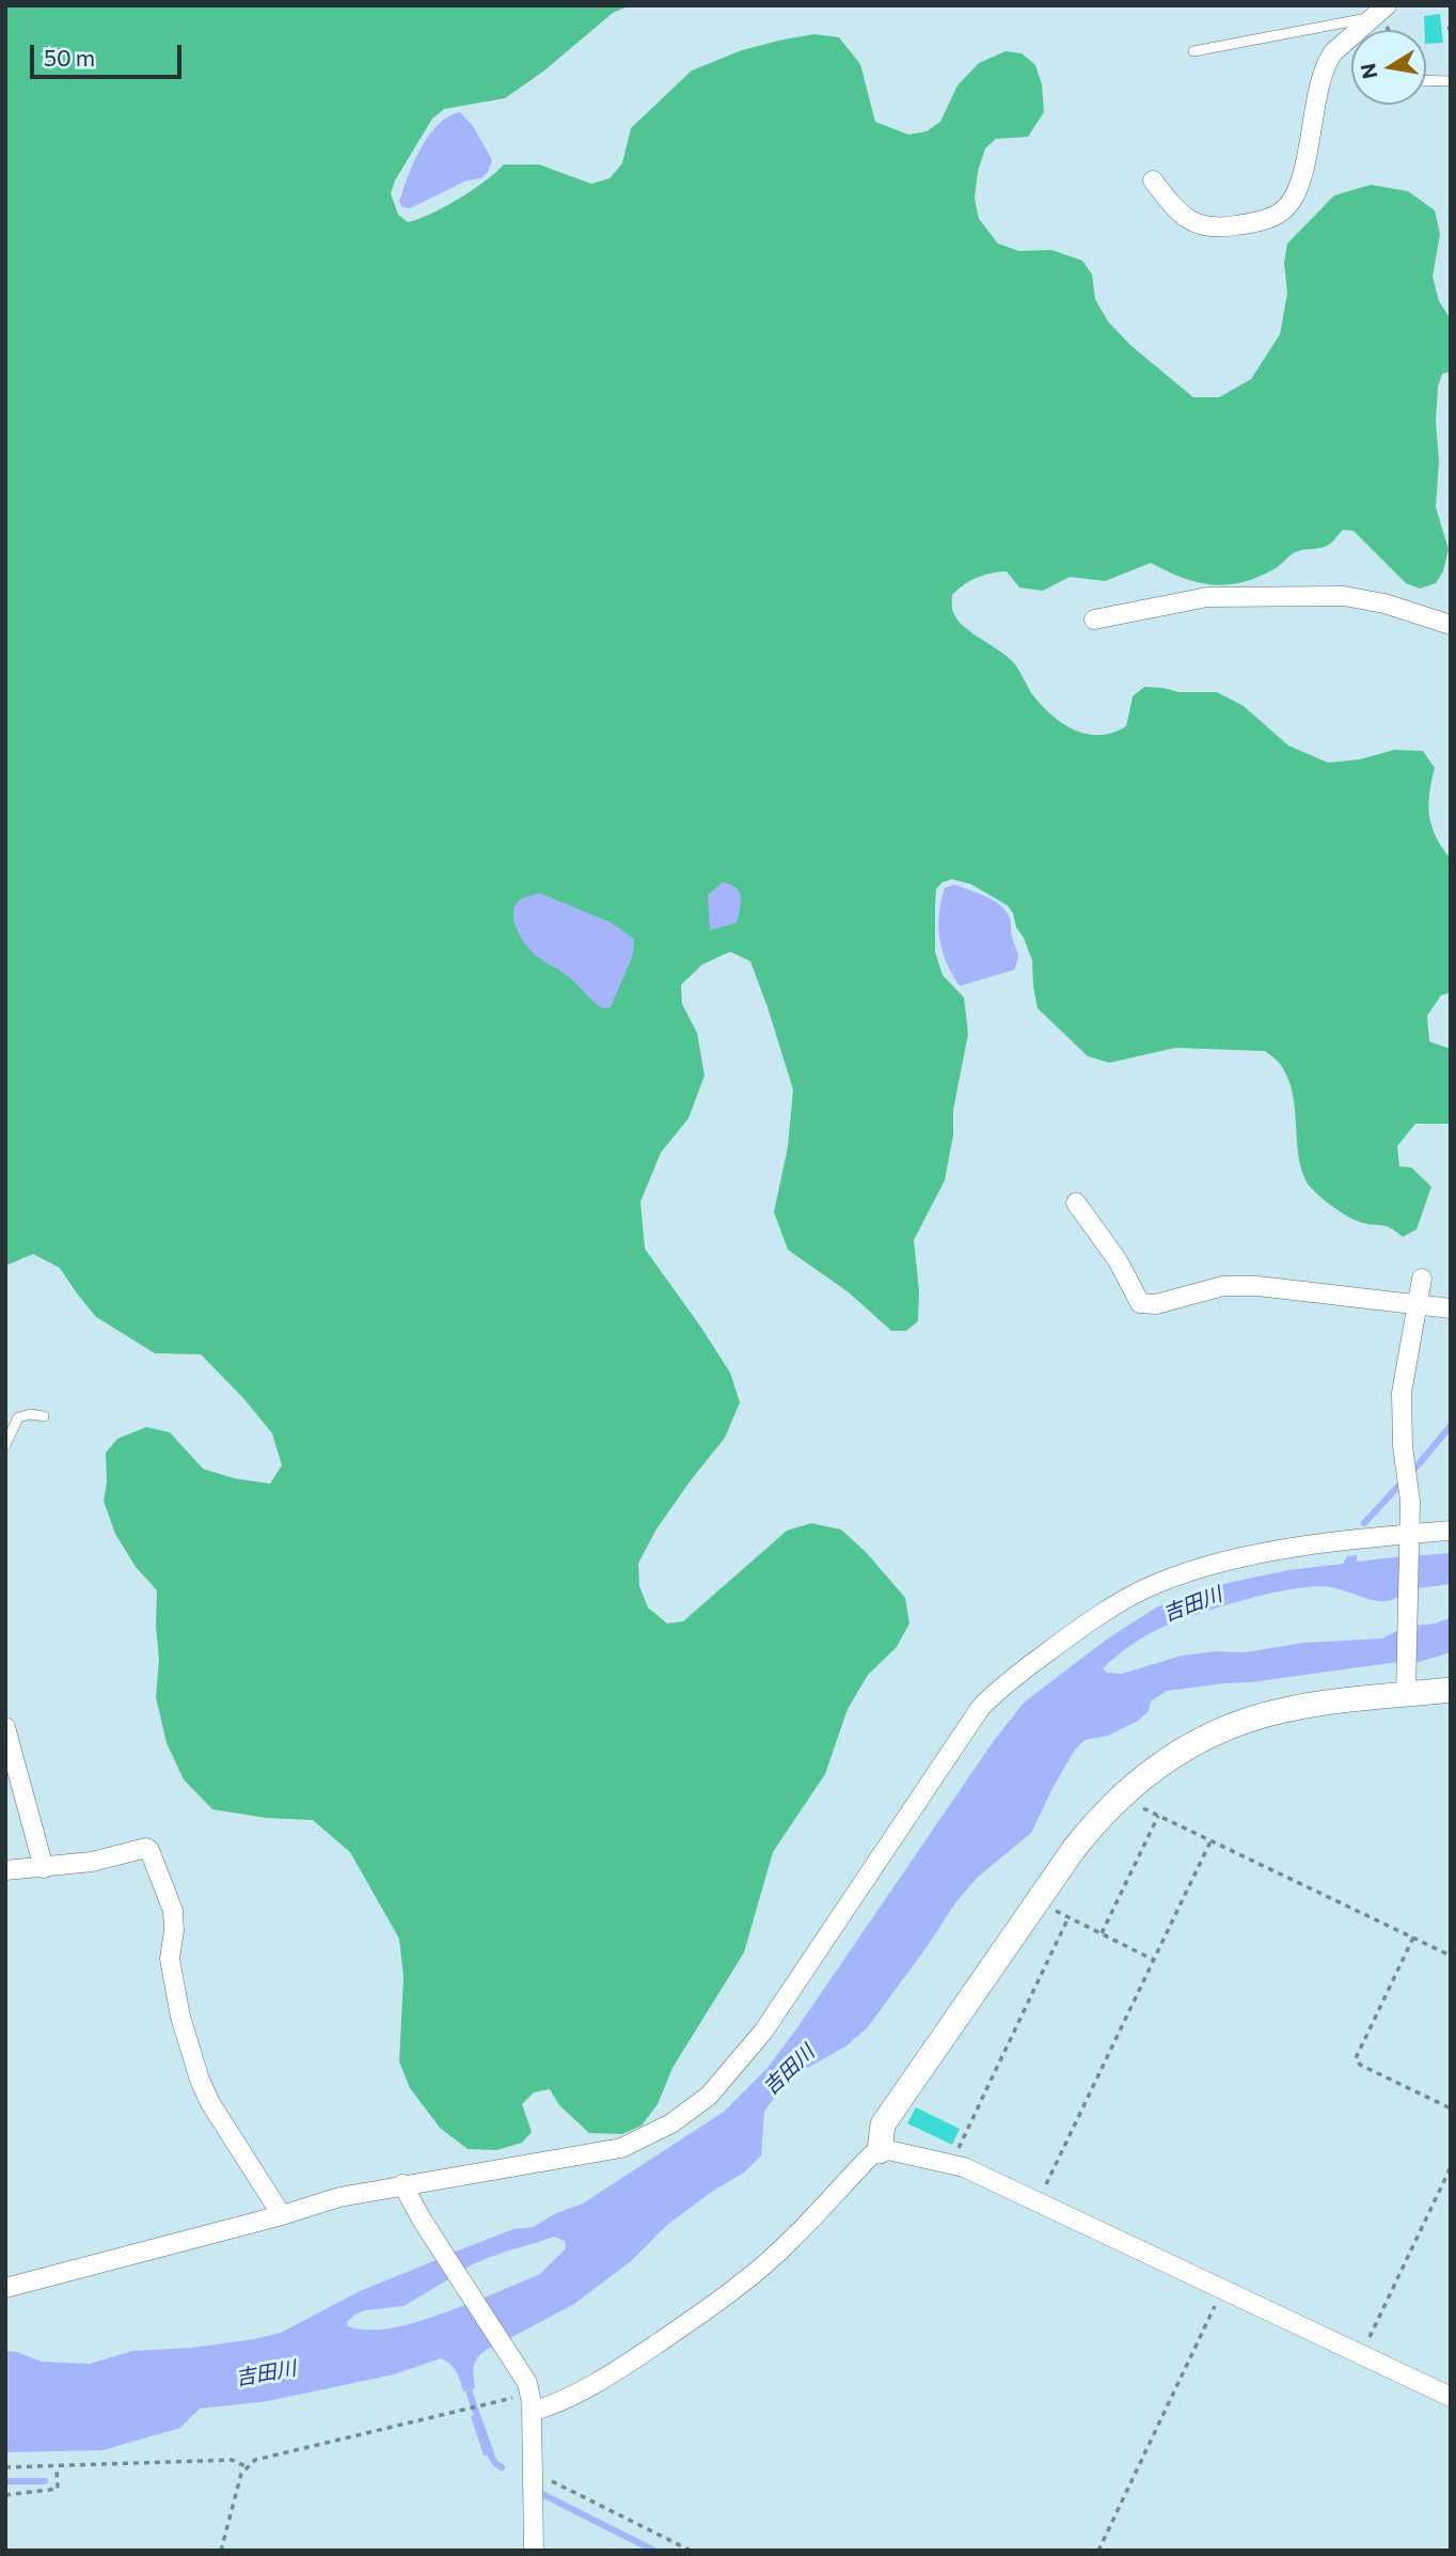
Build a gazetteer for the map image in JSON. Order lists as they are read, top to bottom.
{
  "water": ["吉田川"],
  "scale_bar": "50 m",
  "north": "left"
}
